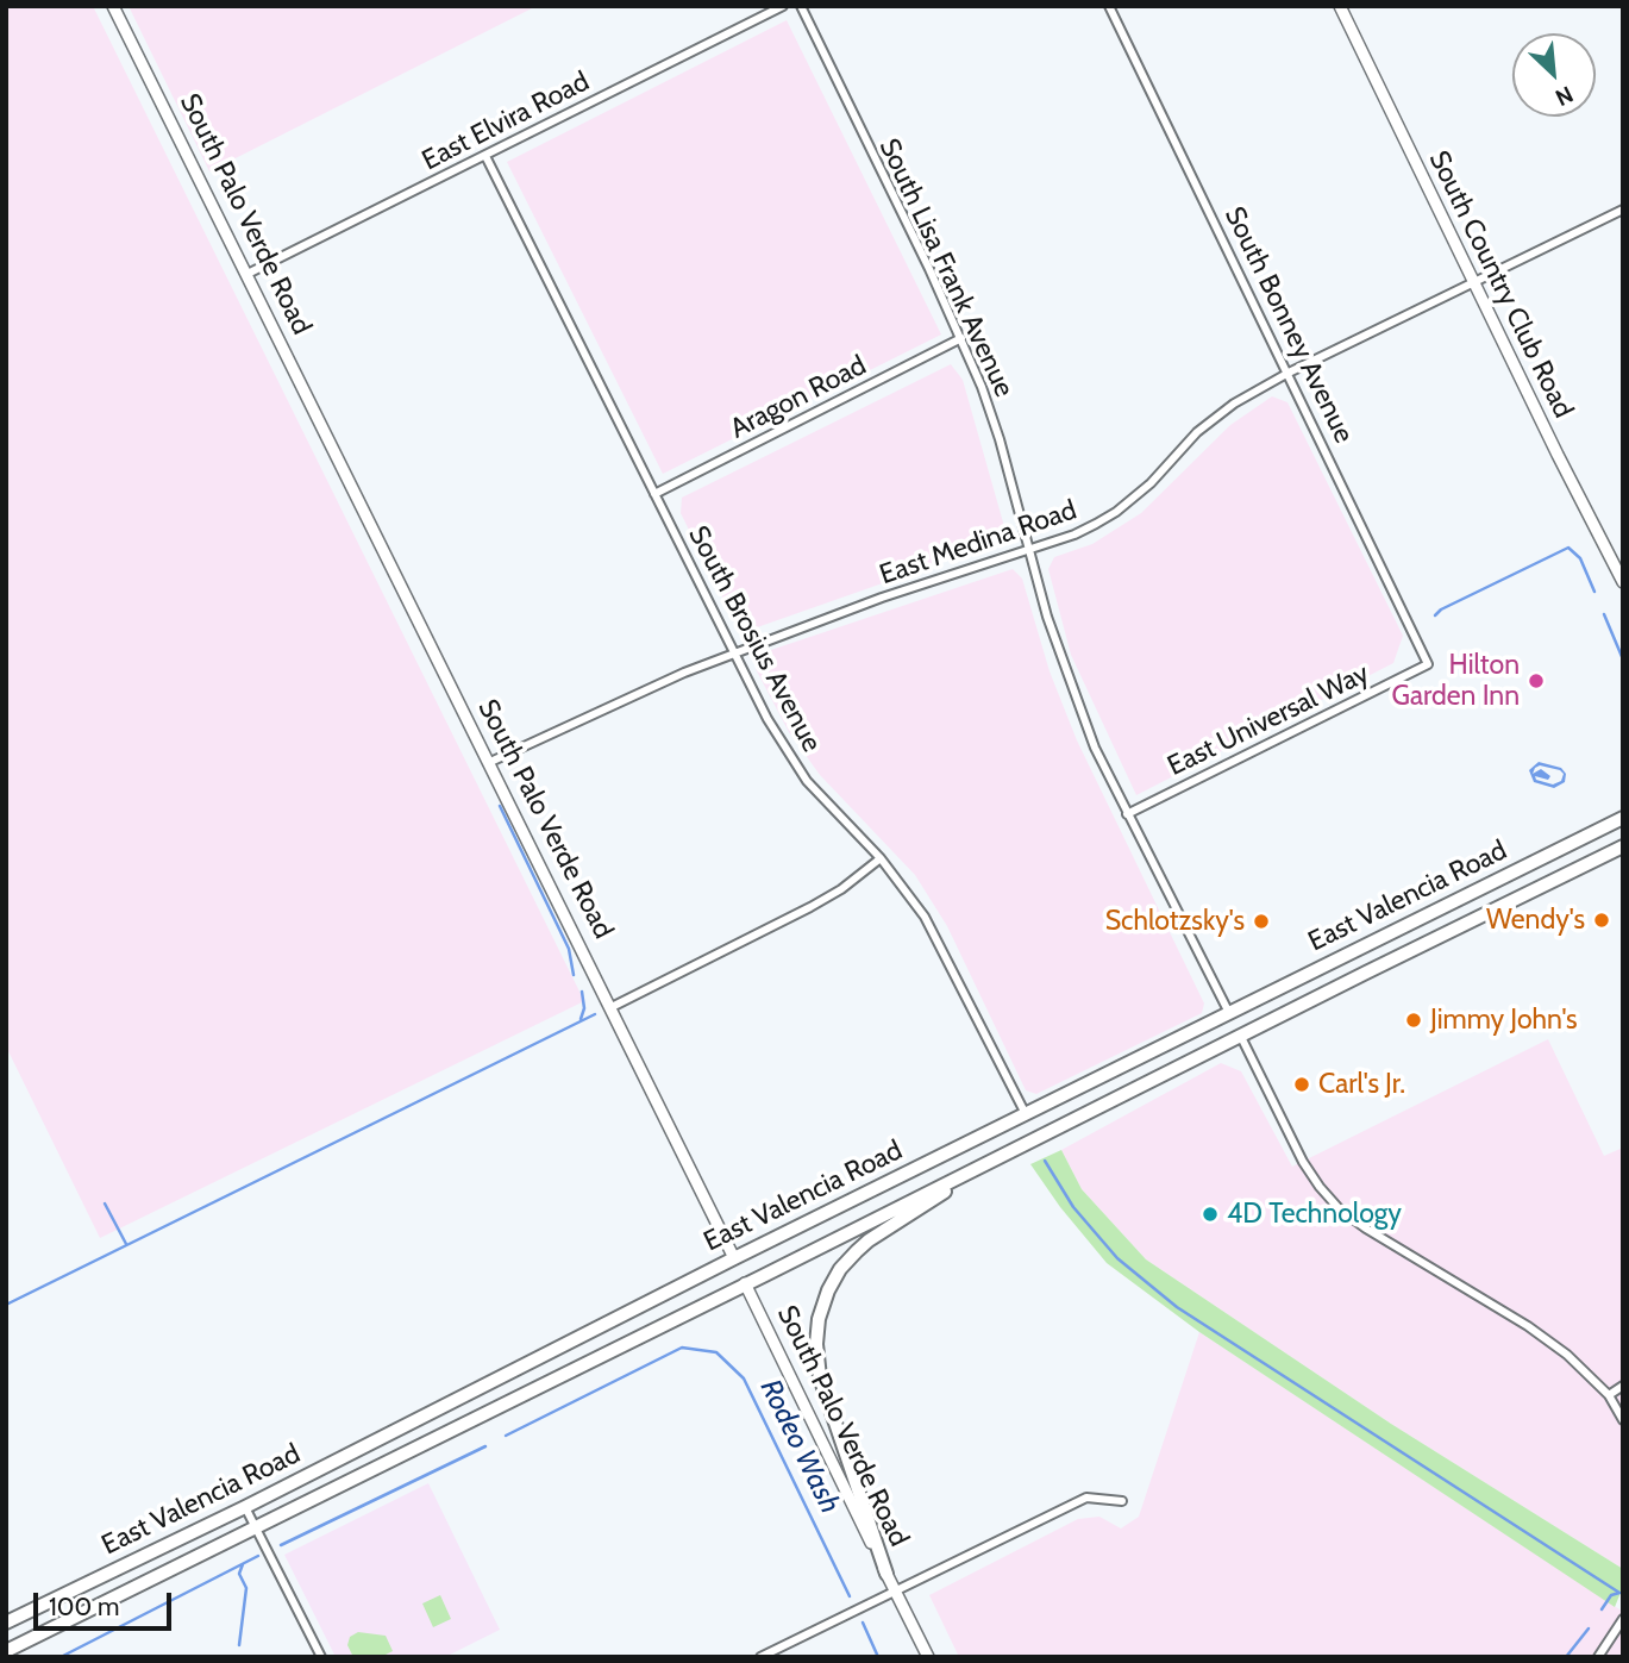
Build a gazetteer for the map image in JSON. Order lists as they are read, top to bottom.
{
  "streets": {
    "main road": ["South Palo Verde Road", "East Valencia Road"],
    "street": [
      "East Elvira Road",
      "South Lisa Frank Avenue",
      "South Country Club Road",
      "South Bonney Avenue",
      "Aragon Road",
      "East Medina Road",
      "South Brosius Avenue",
      "East Universal Way"
    ]
  },
  "crossings": [
    ["East Elvira Road", "South Palo Verde Road"],
    ["East Elvira Road", "South Brosius Avenue"],
    ["South Palo Verde Road", "East Medina Road"],
    ["South Palo Verde Road", "East Valencia Road"],
    ["South Lisa Frank Avenue", "Aragon Road"],
    ["South Lisa Frank Avenue", "East Medina Road"],
    ["South Lisa Frank Avenue", "East Universal Way"],
    ["South Lisa Frank Avenue", "East Valencia Road"],
    ["South Country Club Road", "East Medina Road"],
    ["South Bonney Avenue", "East Medina Road"],
    ["South Bonney Avenue", "East Universal Way"],
    ["Aragon Road", "South Brosius Avenue"],
    ["East Medina Road", "South Brosius Avenue"],
    ["South Brosius Avenue", "East Valencia Road"]
  ],
  "water": ["Rodeo Wash"],
  "places": [
    "Hilton Garden Inn",
    "Wendy's",
    "Schlotzsky's",
    "Jimmy John's",
    "Carl's Jr.",
    "4D Technology"
  ],
  "scale_bar": "100 m",
  "north": "bottom right"
}
